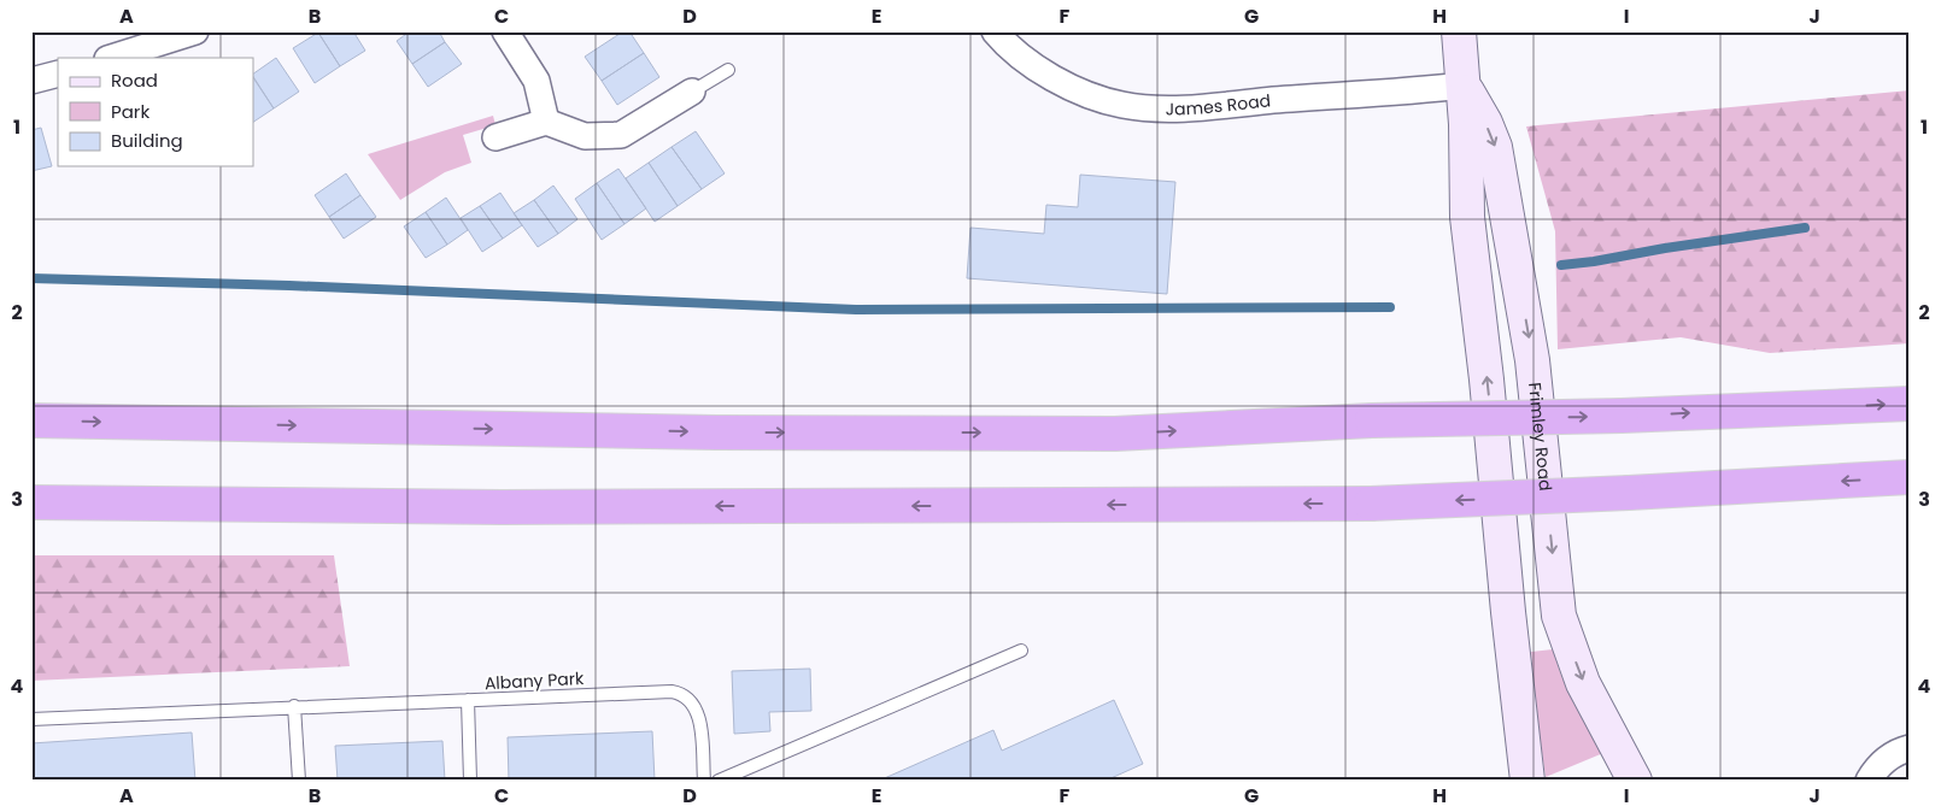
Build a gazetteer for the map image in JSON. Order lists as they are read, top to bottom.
{
  "streets": {
    "main road": ["Frimley Road"],
    "street": ["James Road"],
    "lane": ["Albany Park"]
  },
  "crossings": [
    ["James Road", "Frimley Road"]
  ],
  "legend": ["Road", "Park", "Building"],
  "grid": {
    "columns": [
      "A",
      "B",
      "C",
      "D",
      "E",
      "F",
      "G",
      "H",
      "I",
      "J"
    ],
    "rows": [
      "1",
      "2",
      "3",
      "4"
    ]
  }
}
